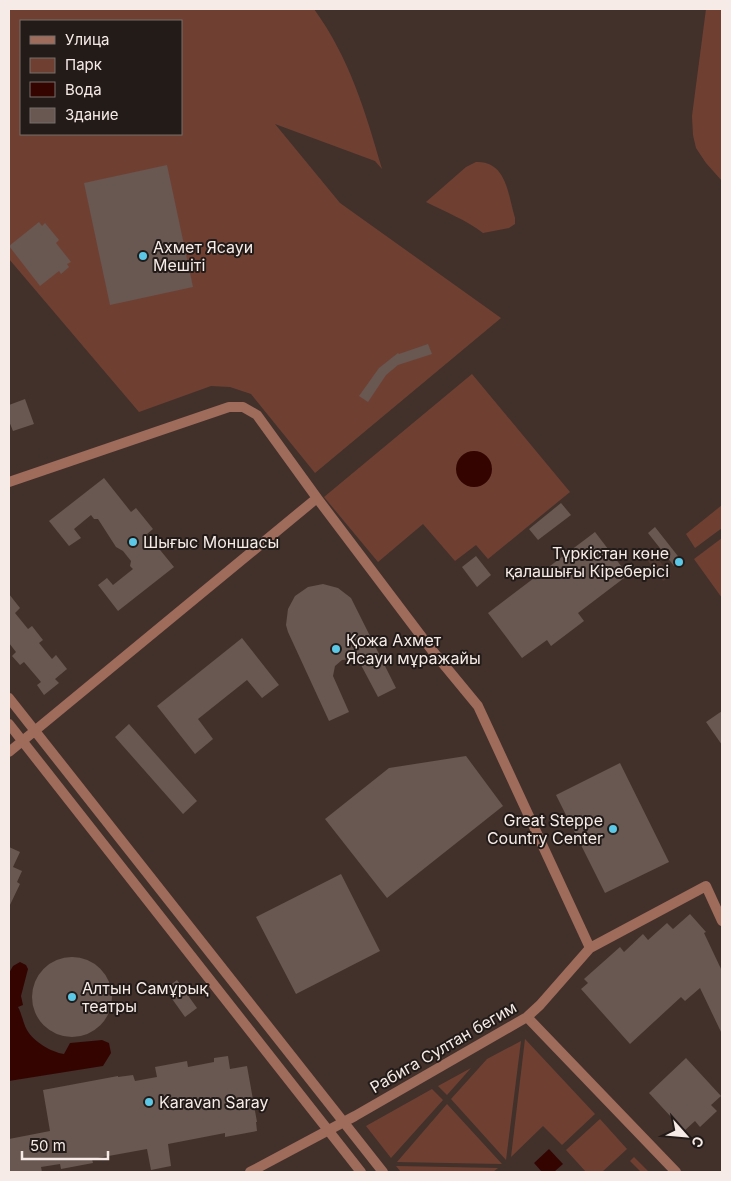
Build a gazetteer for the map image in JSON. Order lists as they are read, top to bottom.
{
  "streets": {
    "street": ["Рабига Султан бегим"]
  },
  "places": [
    "Ахмет Ясауи Мешіті",
    "Шығыс Моншасы",
    "Түркістан көне қалашығы Кіреберісі",
    "Қожа Ахмет Ясауи мұражайы",
    "Great Steppe Country Center",
    "Алтын Самұрық театры",
    "Karavan Saray"
  ],
  "legend": [
    "Улица",
    "Парк",
    "Вода",
    "Здание"
  ],
  "scale_bar": "50 m",
  "north": "bottom right"
}
